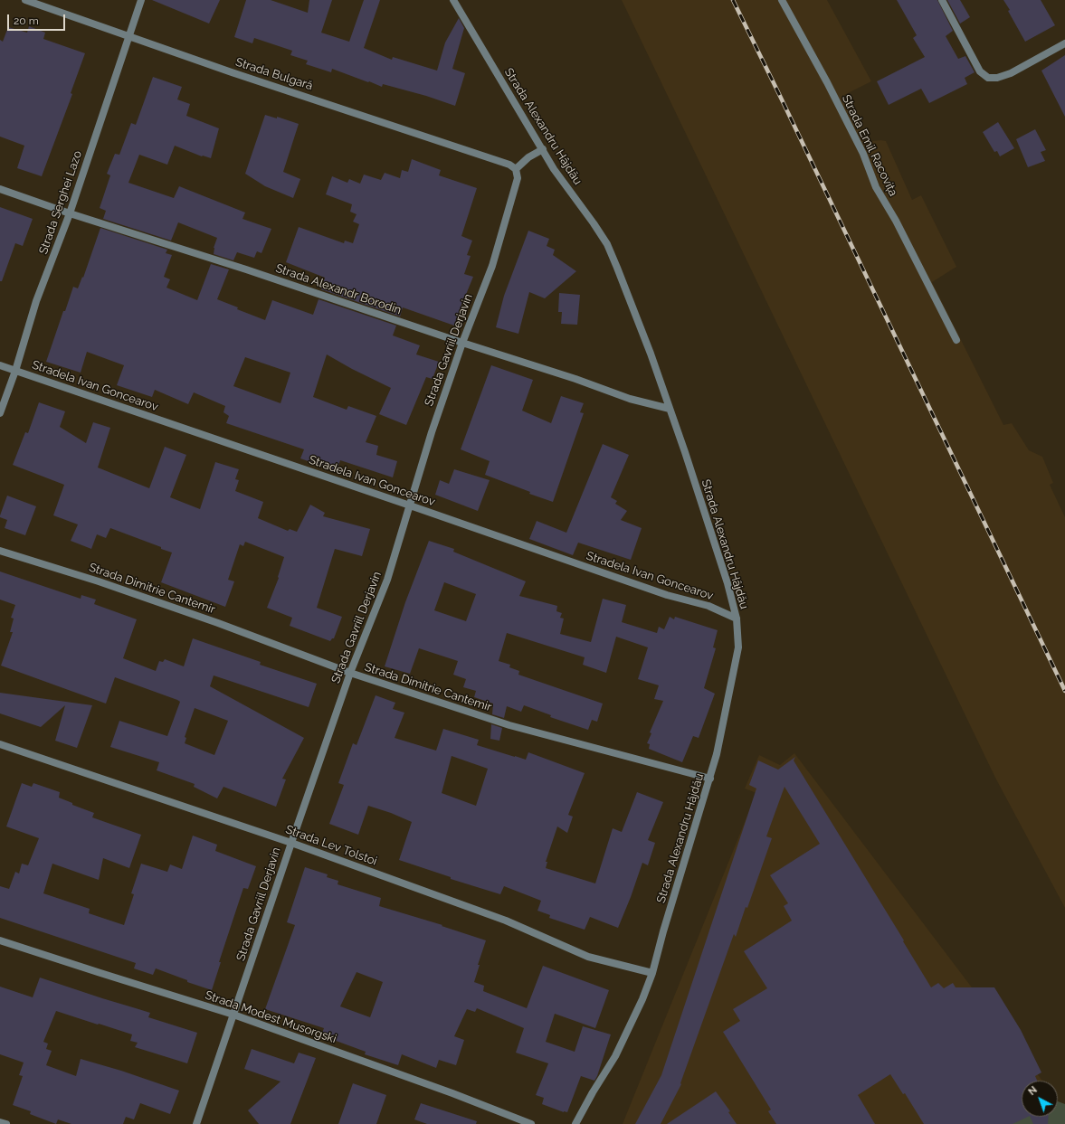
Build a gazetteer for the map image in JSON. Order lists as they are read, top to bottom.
{
  "streets": {
    "street": [
      "Strada Bulgară",
      "Strada Alexandru Hâjdău",
      "Strada Emil Racovița",
      "Strada Serghei Lazo",
      "Strada Alexandr Borodin",
      "Strada Gavriil Derjavin",
      "Stradela Ivan Goncearov",
      "Strada Dimitrie Cantemir",
      "Strada Lev Tolstoi",
      "Strada Modest Musorgski"
    ]
  },
  "crossings": [
    ["Strada Bulgară", "Strada Serghei Lazo"],
    ["Strada Bulgară", "Strada Gavriil Derjavin"],
    ["Strada Alexandru Hâjdău", "Strada Alexandr Borodin"],
    ["Strada Alexandru Hâjdău", "Stradela Ivan Goncearov"],
    ["Strada Alexandru Hâjdău", "Strada Dimitrie Cantemir"],
    ["Strada Alexandru Hâjdău", "Strada Lev Tolstoi"],
    ["Strada Serghei Lazo", "Strada Alexandr Borodin"],
    ["Strada Serghei Lazo", "Stradela Ivan Goncearov"],
    ["Strada Alexandr Borodin", "Strada Gavriil Derjavin"],
    ["Strada Gavriil Derjavin", "Stradela Ivan Goncearov"],
    ["Strada Gavriil Derjavin", "Strada Dimitrie Cantemir"],
    ["Strada Gavriil Derjavin", "Strada Lev Tolstoi"],
    ["Strada Gavriil Derjavin", "Strada Modest Musorgski"]
  ],
  "scale_bar": "20 m",
  "north": "top left"
}
